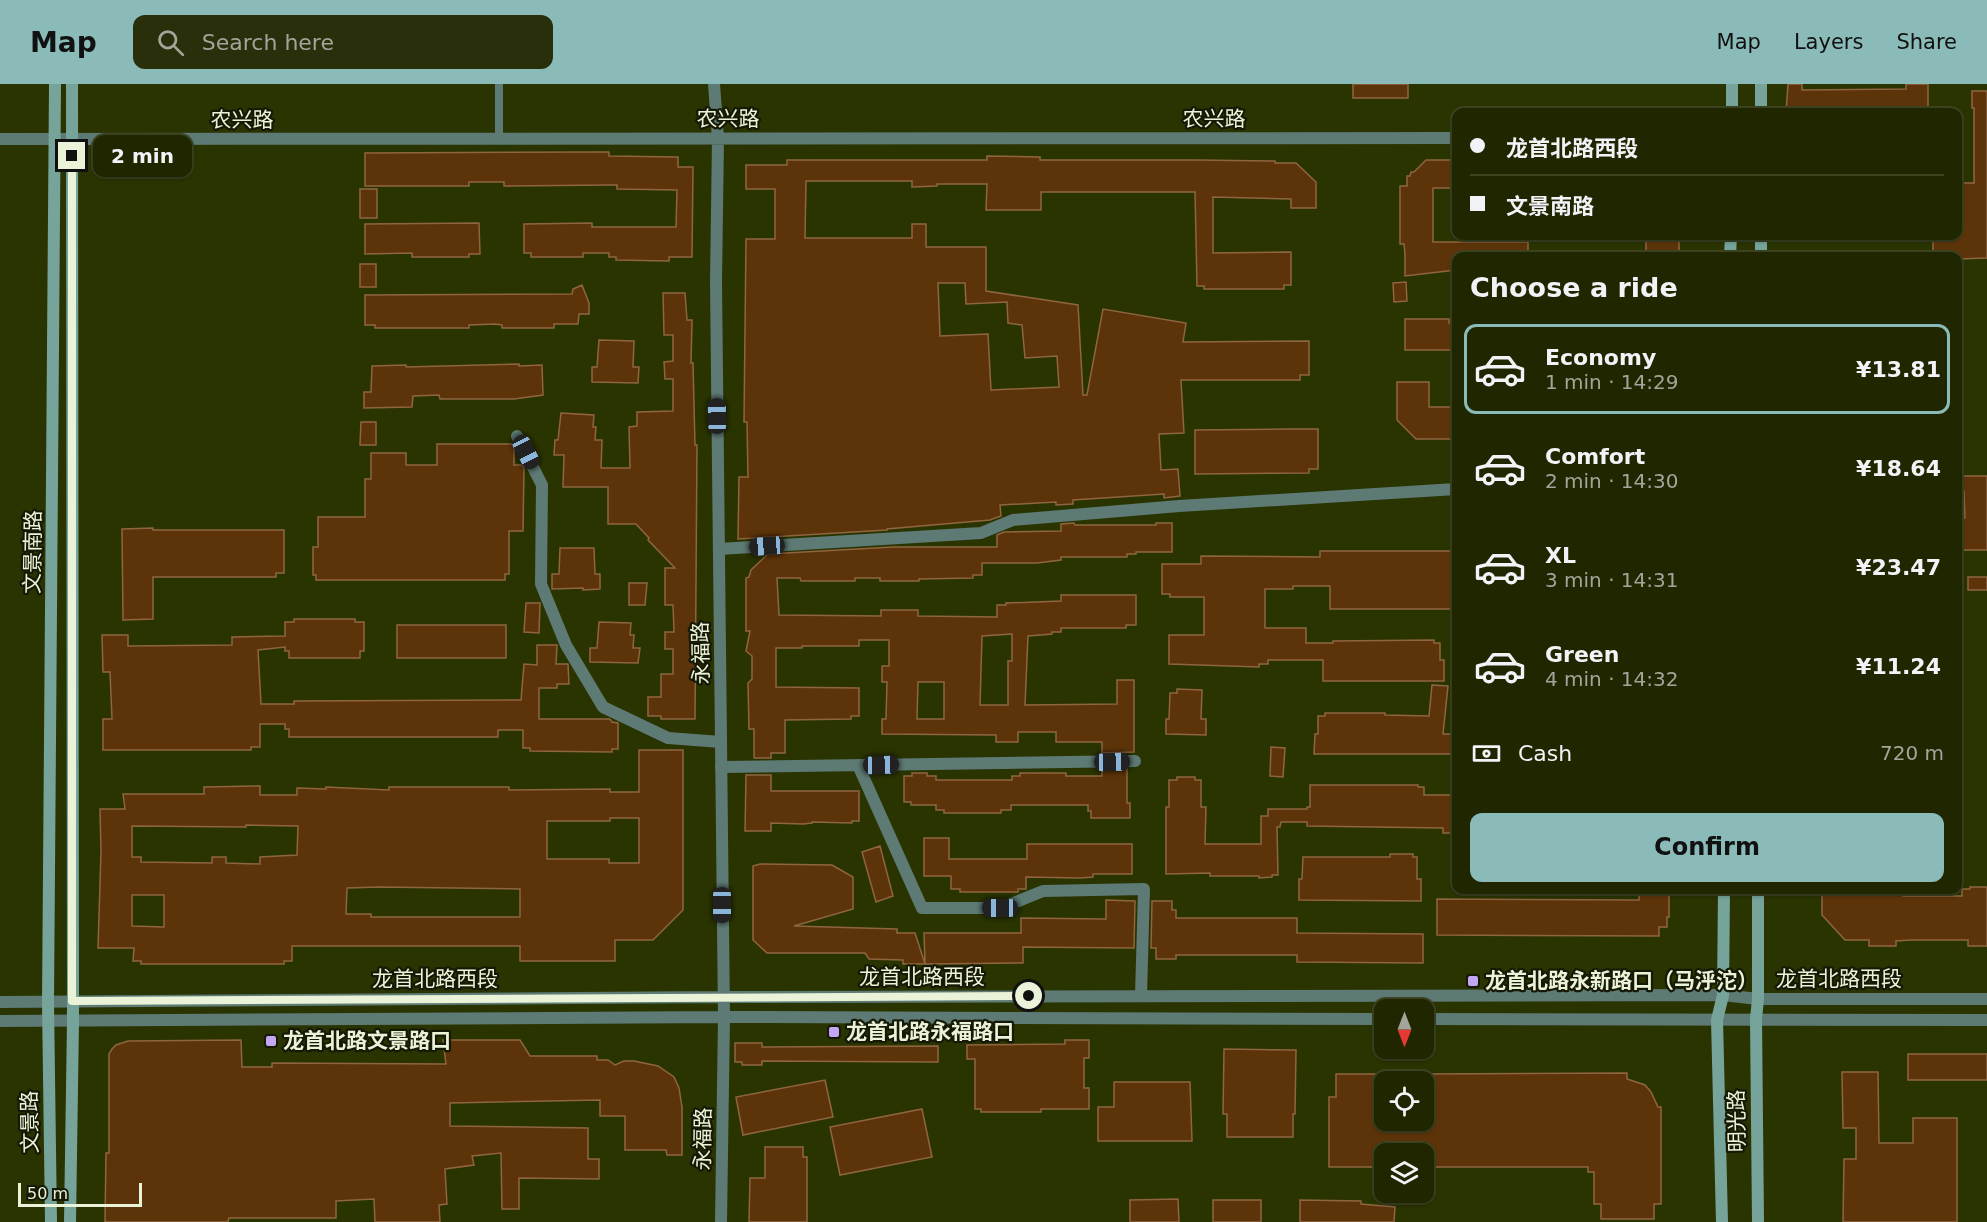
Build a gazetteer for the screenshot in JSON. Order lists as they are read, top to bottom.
{
  "streets": {
    "main road": ["文景南路", "明光路", "文景路"],
    "street": ["农兴路", "永福路", "龙首北路西段"]
  },
  "crossings": [
    ["农兴路", "文景南路"],
    ["农兴路", "永福路"],
    ["文景南路", "龙首北路西段"],
    ["文景南路", "文景路"],
    ["永福路", "龙首北路西段"],
    ["龙首北路西段", "明光路"],
    ["龙首北路西段", "文景路"]
  ],
  "places": {
    "transit": ["龙首北路永新路口（马泘沱）", "龙首北路永福路口", "龙首北路文景路口"]
  },
  "scale_bar": "50 m",
  "north": "bottom",
  "page": {
    "header": "Map",
    "search": "Search here",
    "nav": ["Map", "Layers", "Share"],
    "banner": ["龙首北路西段", "文景南路"],
    "bubble": "2 min",
    "heading": "Choose a ride",
    "list": [
      {
        "name": "Economy",
        "note": "1 min · 14:29",
        "value": "¥13.81"
      },
      {
        "name": "Comfort",
        "note": "2 min · 14:30",
        "value": "¥18.64"
      },
      {
        "name": "XL",
        "note": "3 min · 14:31",
        "value": "¥23.47"
      },
      {
        "name": "Green",
        "note": "4 min · 14:32",
        "value": "¥11.24"
      }
    ],
    "pay": ["Cash", "720 m"],
    "buttons": "Confirm",
    "scale": "50 m"
  }
}
